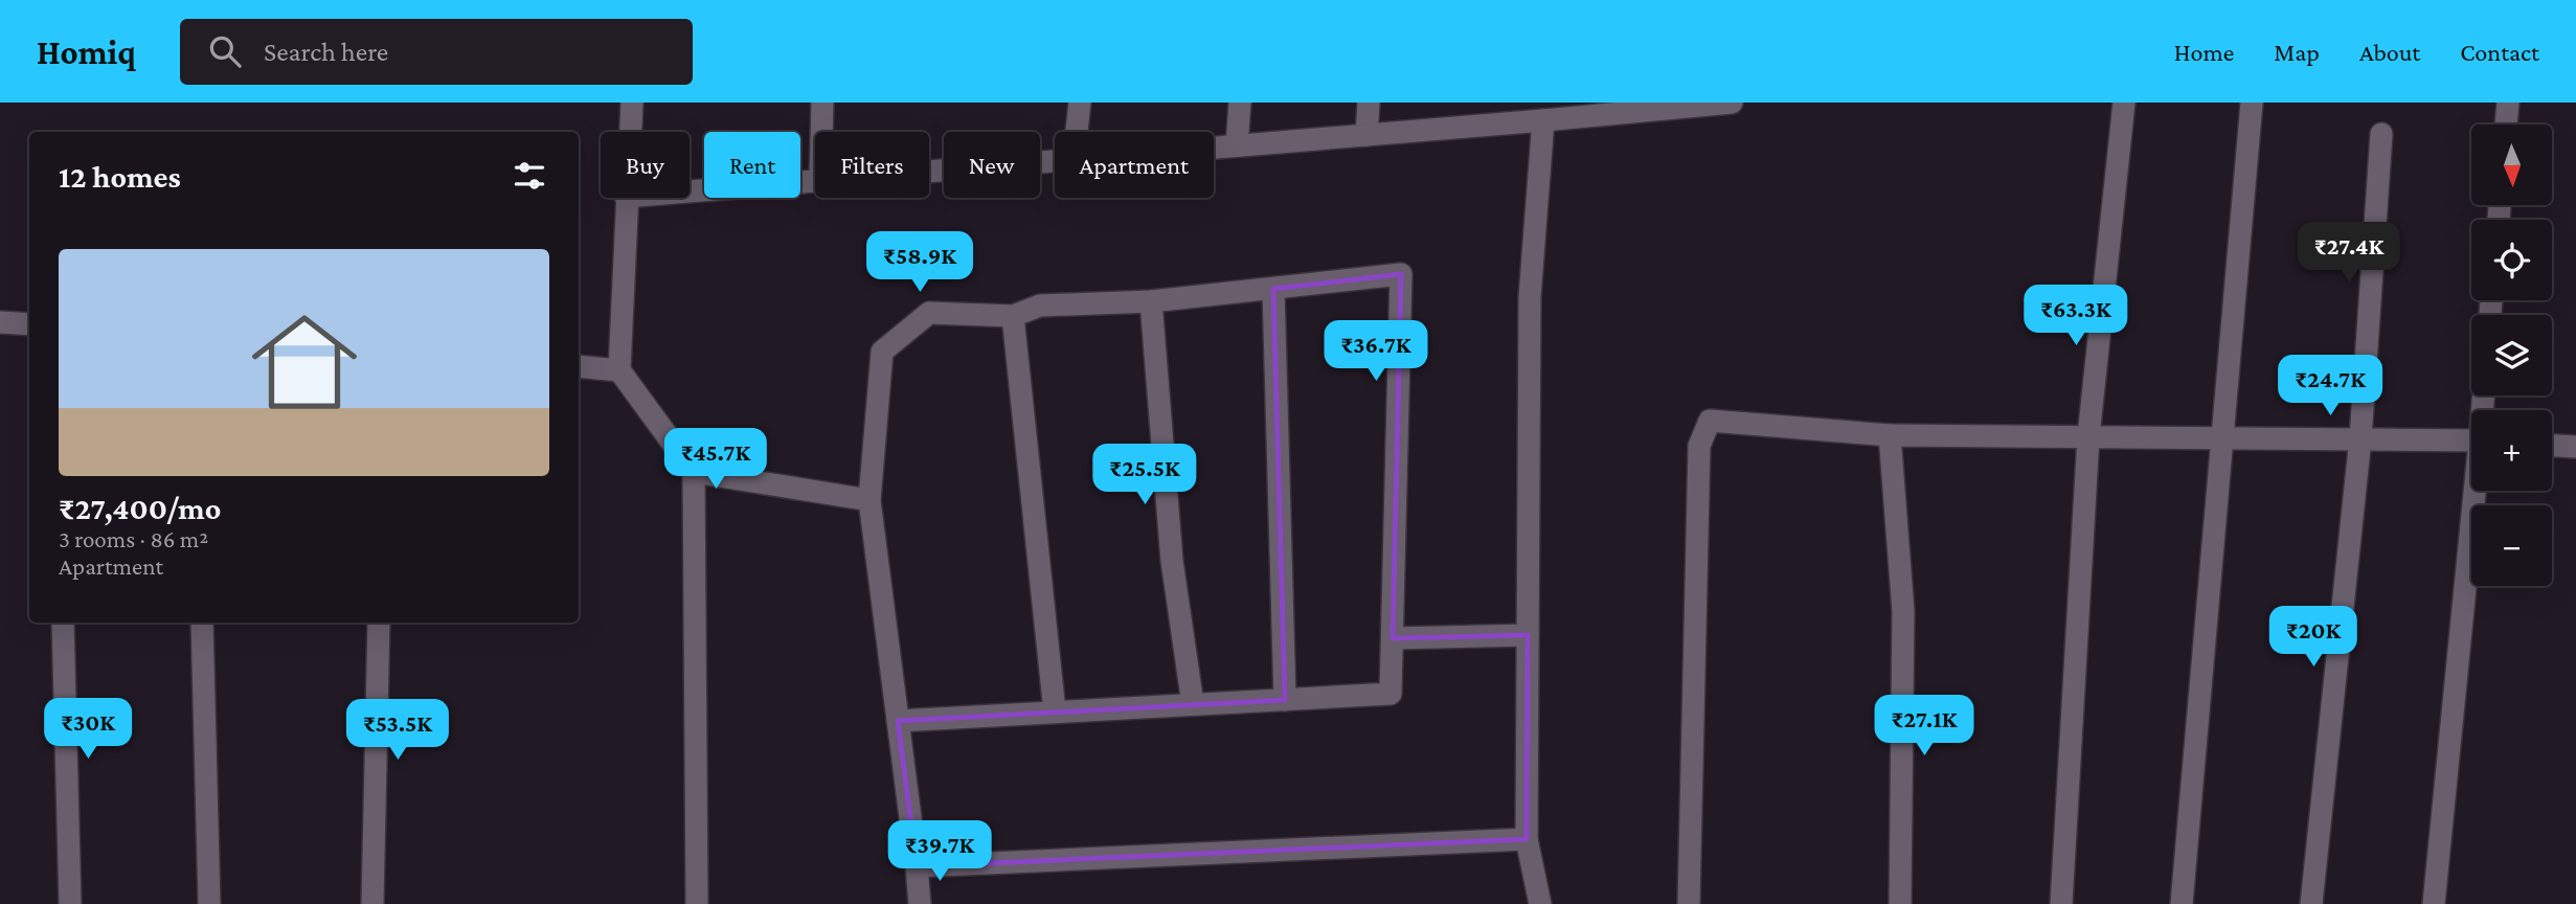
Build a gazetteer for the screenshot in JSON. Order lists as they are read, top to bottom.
{
  "north": "bottom",
  "page": {
    "header": "Homiq",
    "search": "Search here",
    "nav": [
      "Home",
      "Map",
      "About",
      "Contact"
    ],
    "map_buttons": ["+", "−"],
    "chip": [
      "Buy",
      "Rent",
      "Filters",
      "New",
      "Apartment"
    ],
    "heading": "12 homes",
    "list": [
      {
        "name": "₹27,400/mo",
        "note": "3 rooms · 86 m² · Apartment"
      }
    ],
    "price": [
      "₹27.4K",
      "₹58.9K",
      "₹63.3K",
      "₹36.7K",
      "₹24.7K",
      "₹45.7K",
      "₹25.5K",
      "₹20K",
      "₹27.1K",
      "₹30K",
      "₹53.5K",
      "₹39.7K"
    ]
  }
}
